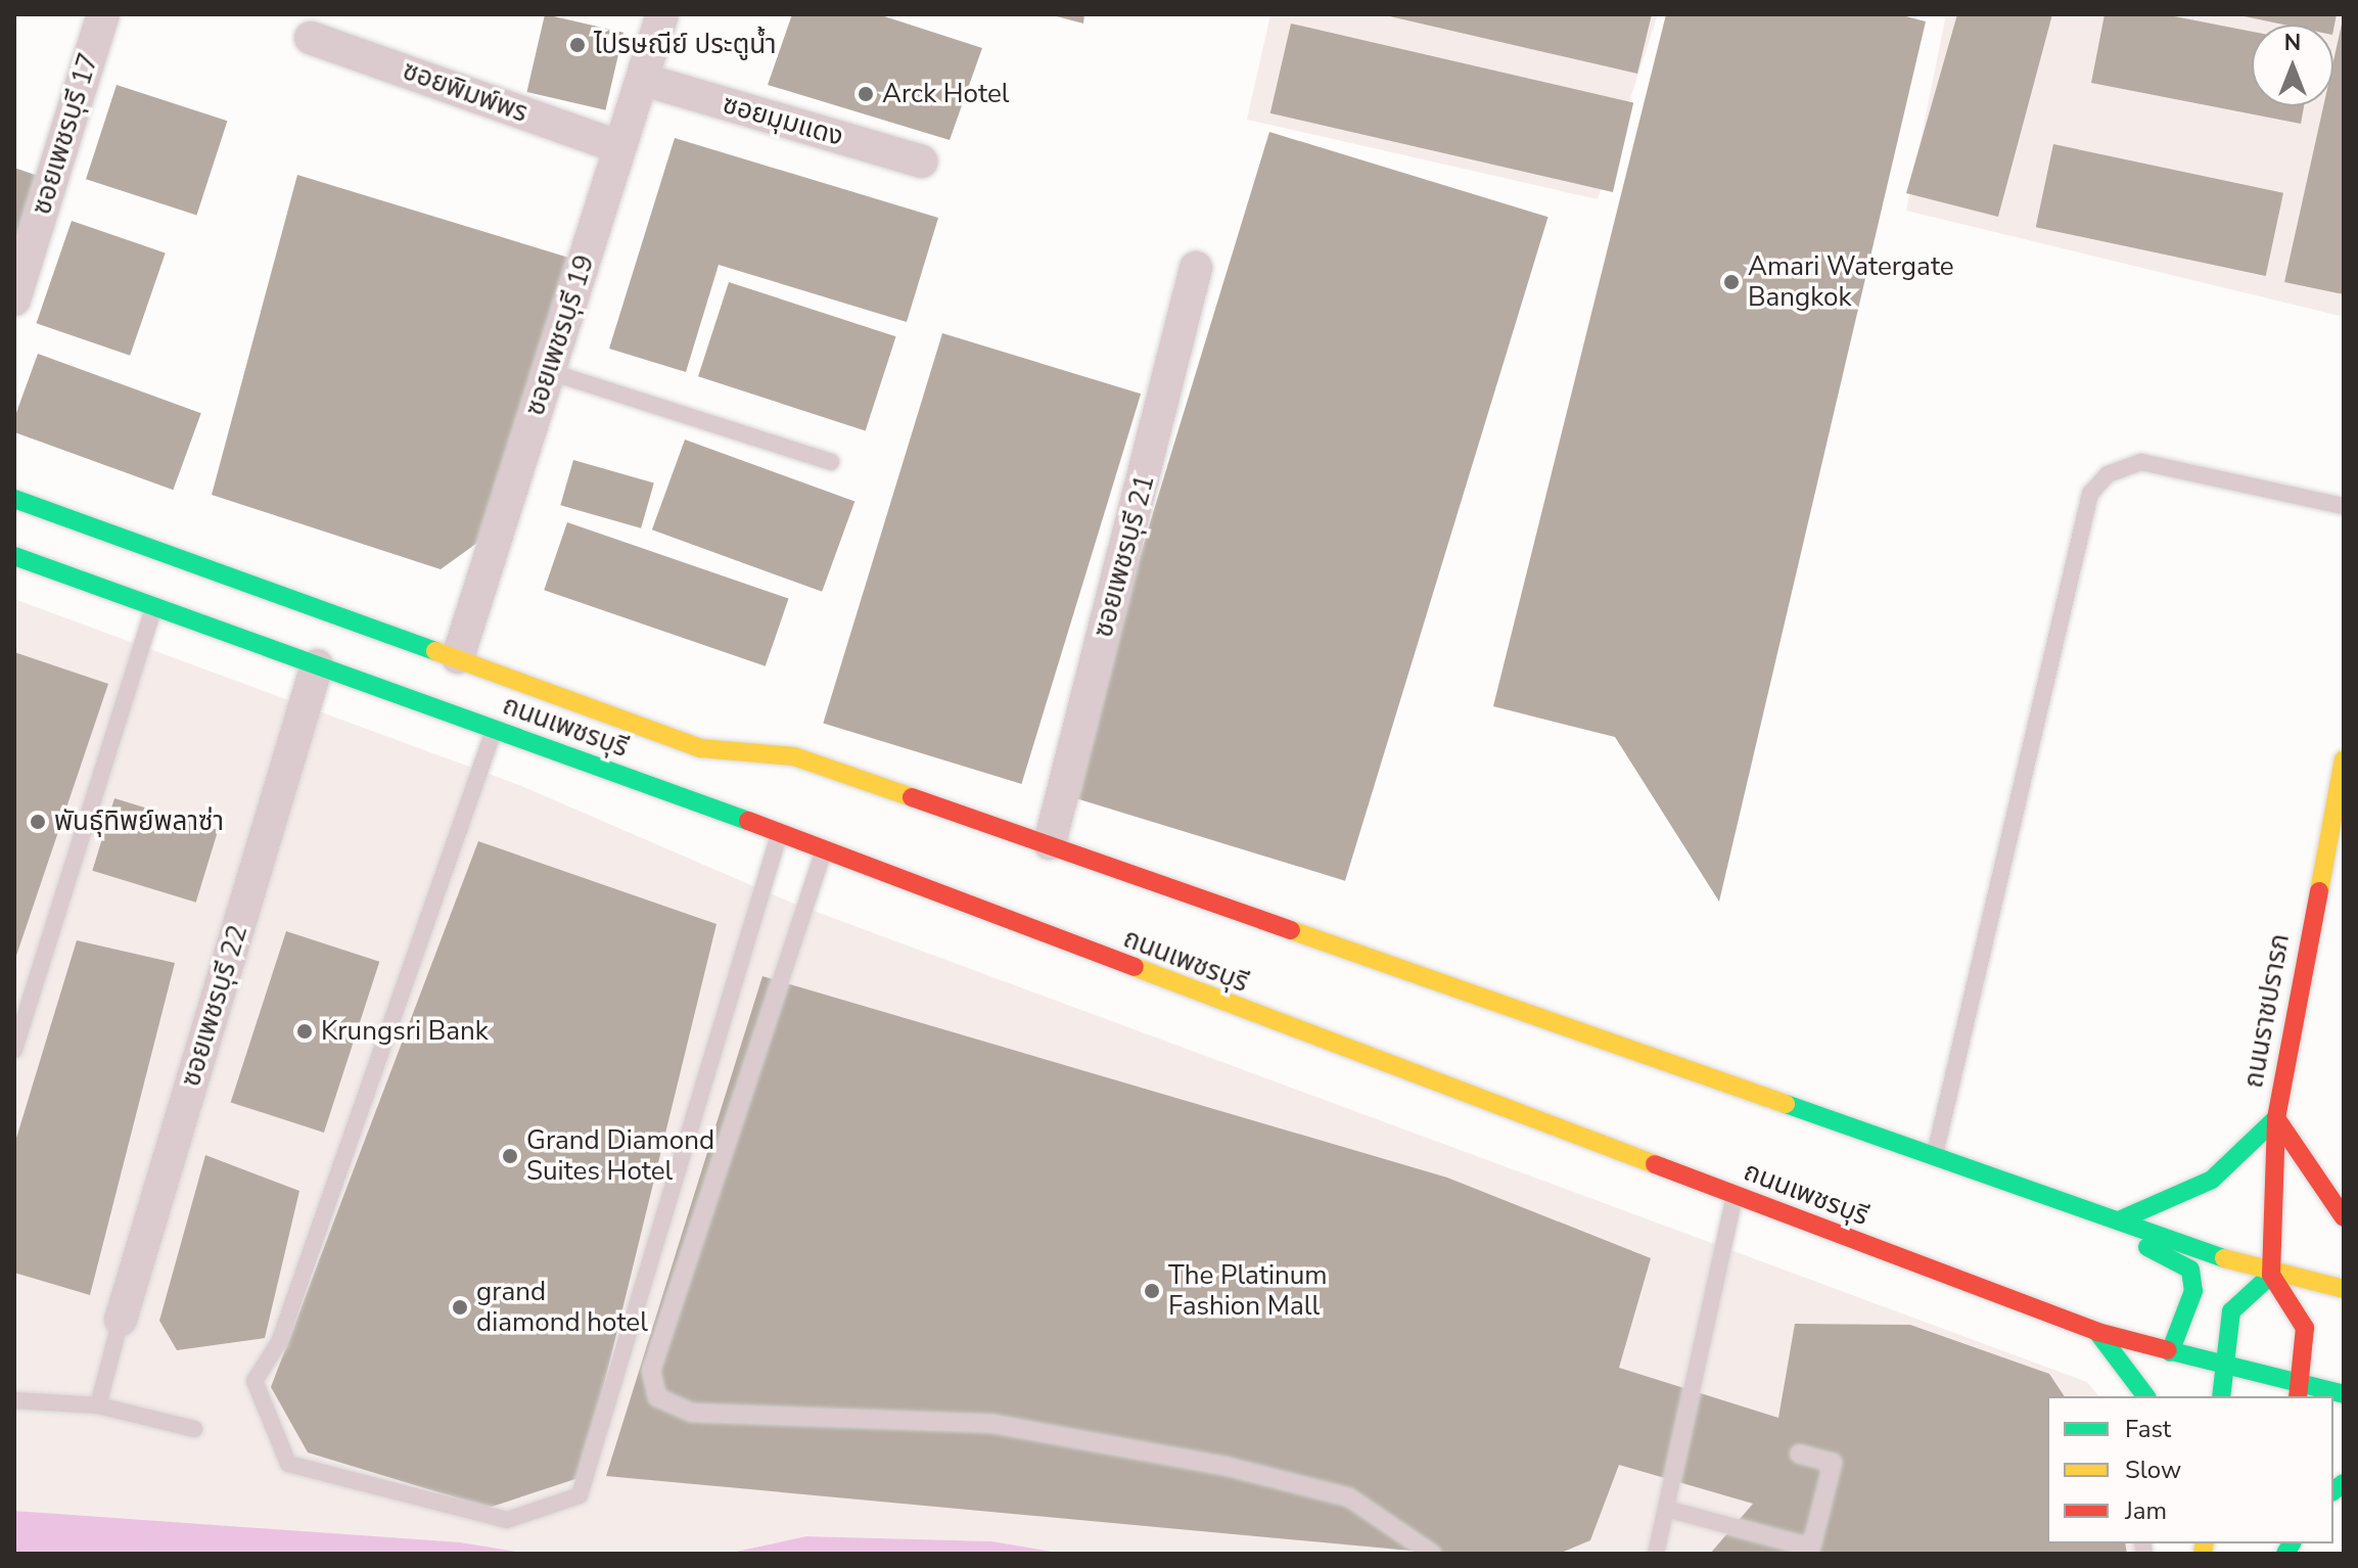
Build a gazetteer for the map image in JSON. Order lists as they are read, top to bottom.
{
  "streets": {
    "main road": ["ถนนเพชรบุรี", "ถนนราชปรารภ"],
    "street": [
      "ซอยพิมพ์พร",
      "ซอยมุมแดง",
      "ซอยเพชรบุรี 17",
      "ซอยเพชรบุรี 19",
      "ซอยเพชรบุรี 21",
      "ซอยเพชรบุรี 22"
    ]
  },
  "crossings": [
    ["ซอยพิมพ์พร", "ซอยเพชรบุรี 19"],
    ["ซอยมุมแดง", "ซอยเพชรบุรี 19"],
    ["ซอยเพชรบุรี 19", "ถนนเพชรบุรี"],
    ["ซอยเพชรบุรี 21", "ถนนเพชรบุรี"],
    ["ถนนเพชรบุรี", "ซอยเพชรบุรี 22"],
    ["ถนนเพชรบุรี", "ถนนราชปรารภ"]
  ],
  "places": [
    "ไปรษณีย์ ประตูน้ำ",
    "Arck Hotel",
    "Amari Watergate Bangkok",
    "พันธุ์ทิพย์พลาซ่า",
    "Krungsri Bank",
    "Grand Diamond Suites Hotel",
    "The Platinum Fashion Mall",
    "grand diamond hotel"
  ],
  "legend": ["Fast", "Slow", "Jam"],
  "north": "top"
}
